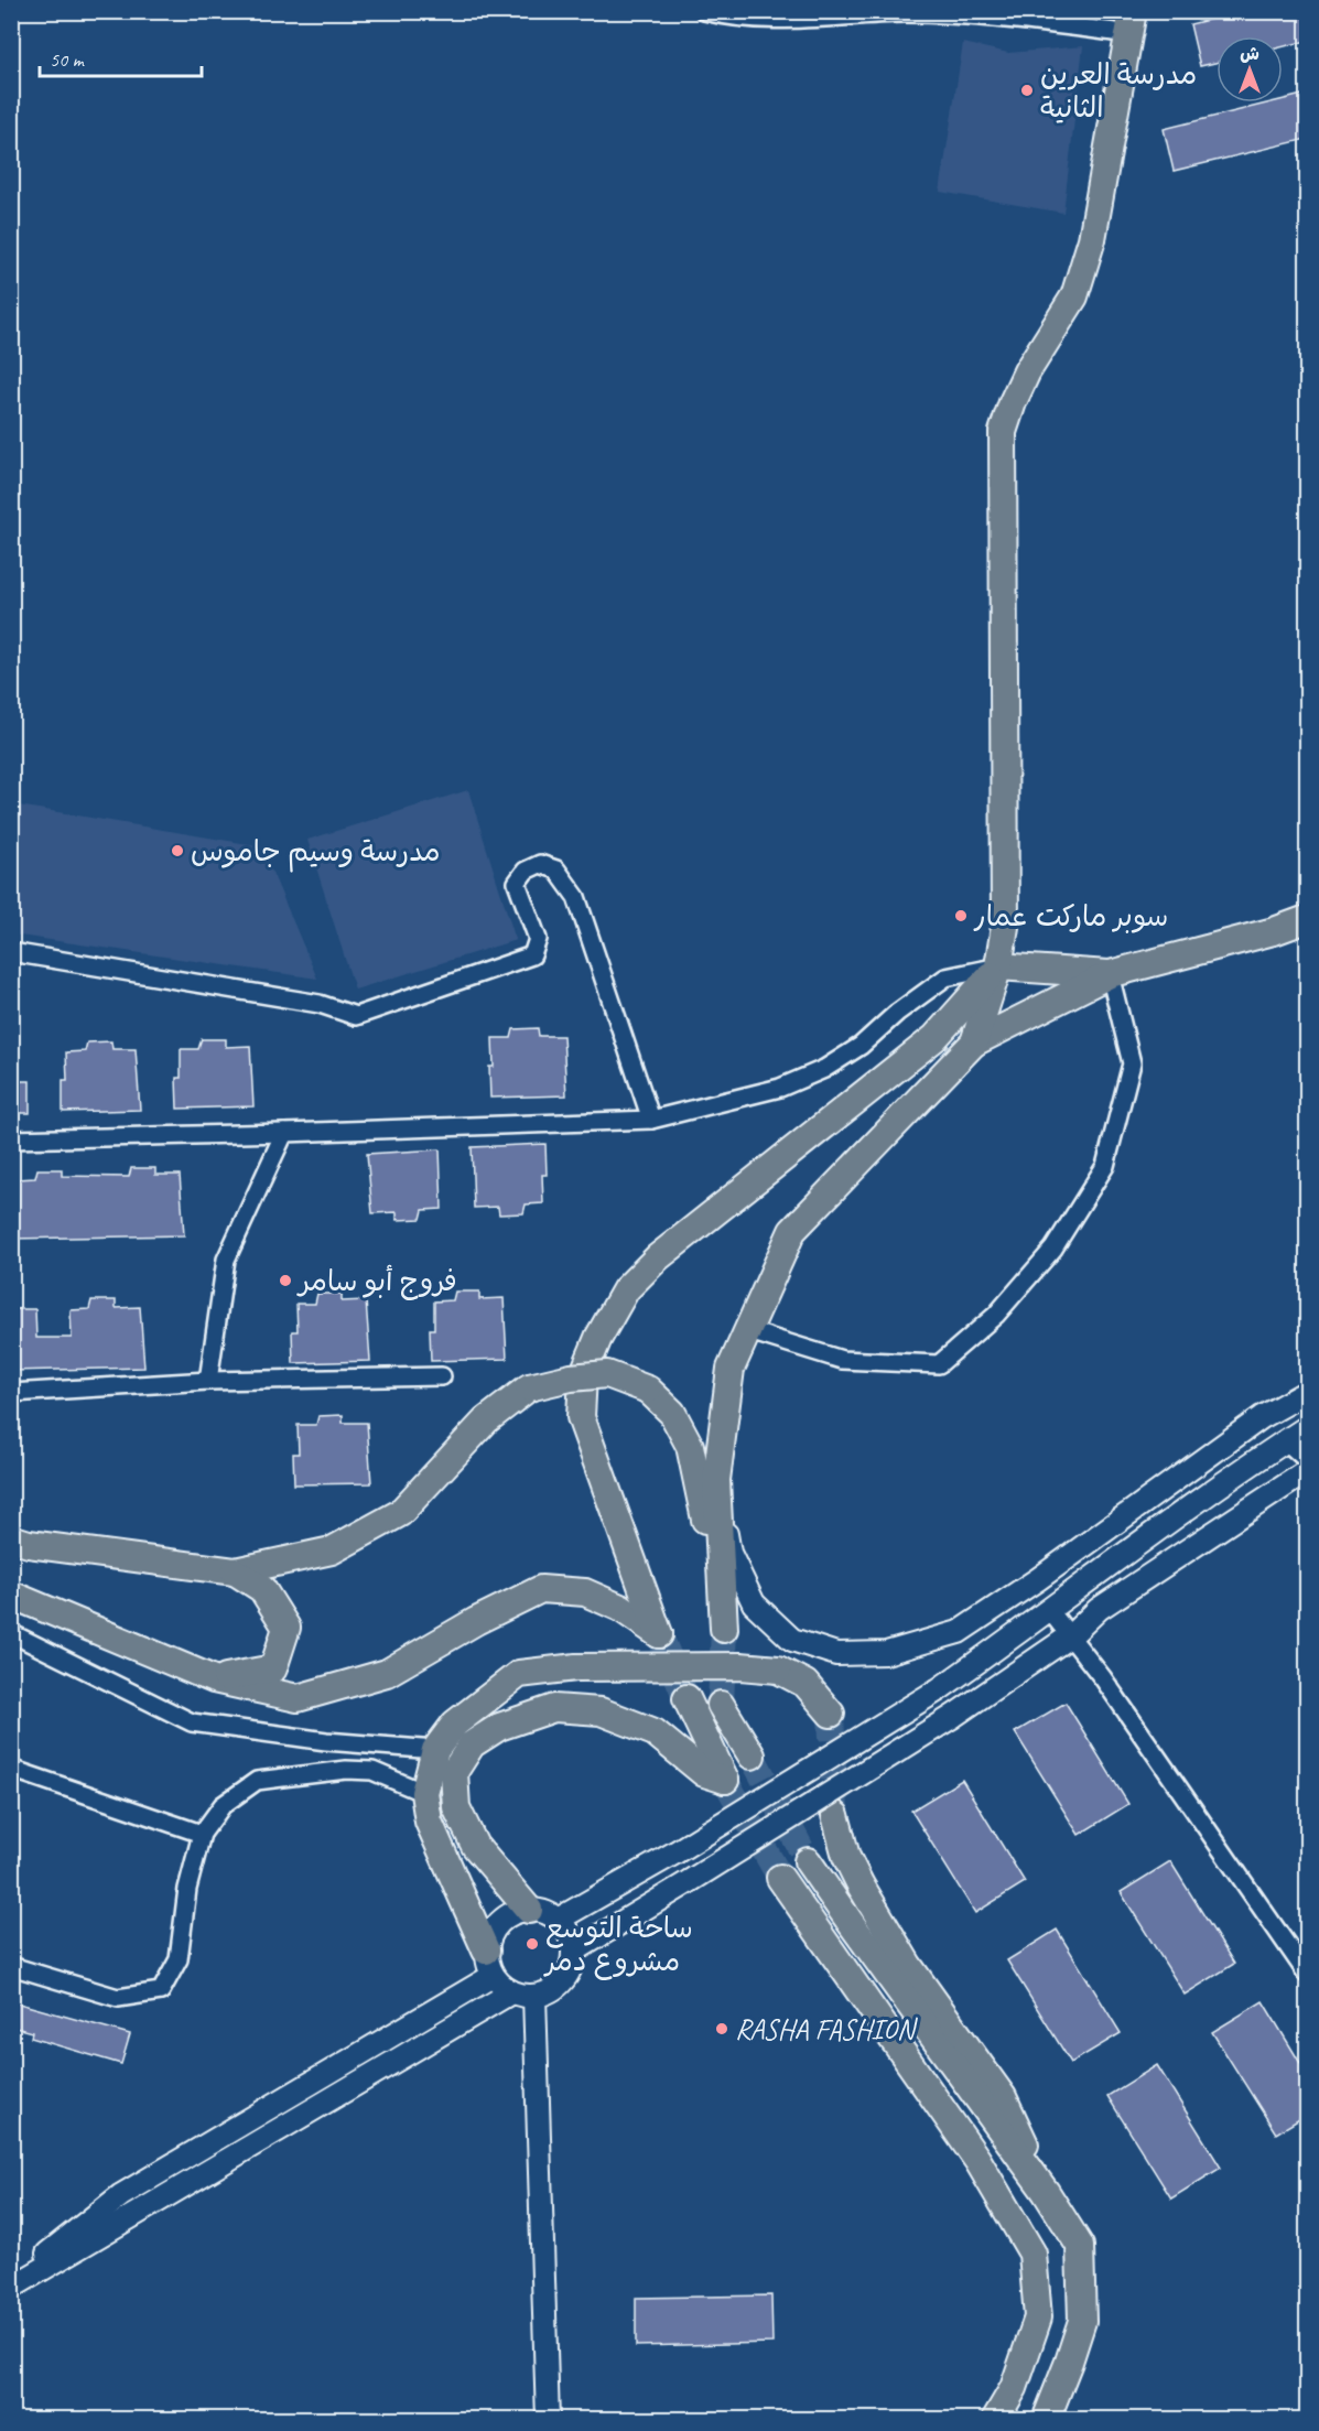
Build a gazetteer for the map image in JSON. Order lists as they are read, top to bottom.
{
  "places": [
    "مدرسة العرين الثانية",
    "مدرسة وسيم جاموس",
    "سوبر ماركت عمار",
    "فروج أبو سامر",
    "ساحة التوسع مشروع دمر",
    "RASHA FASHION"
  ],
  "scale_bar": "50 m",
  "north": "top"
}
